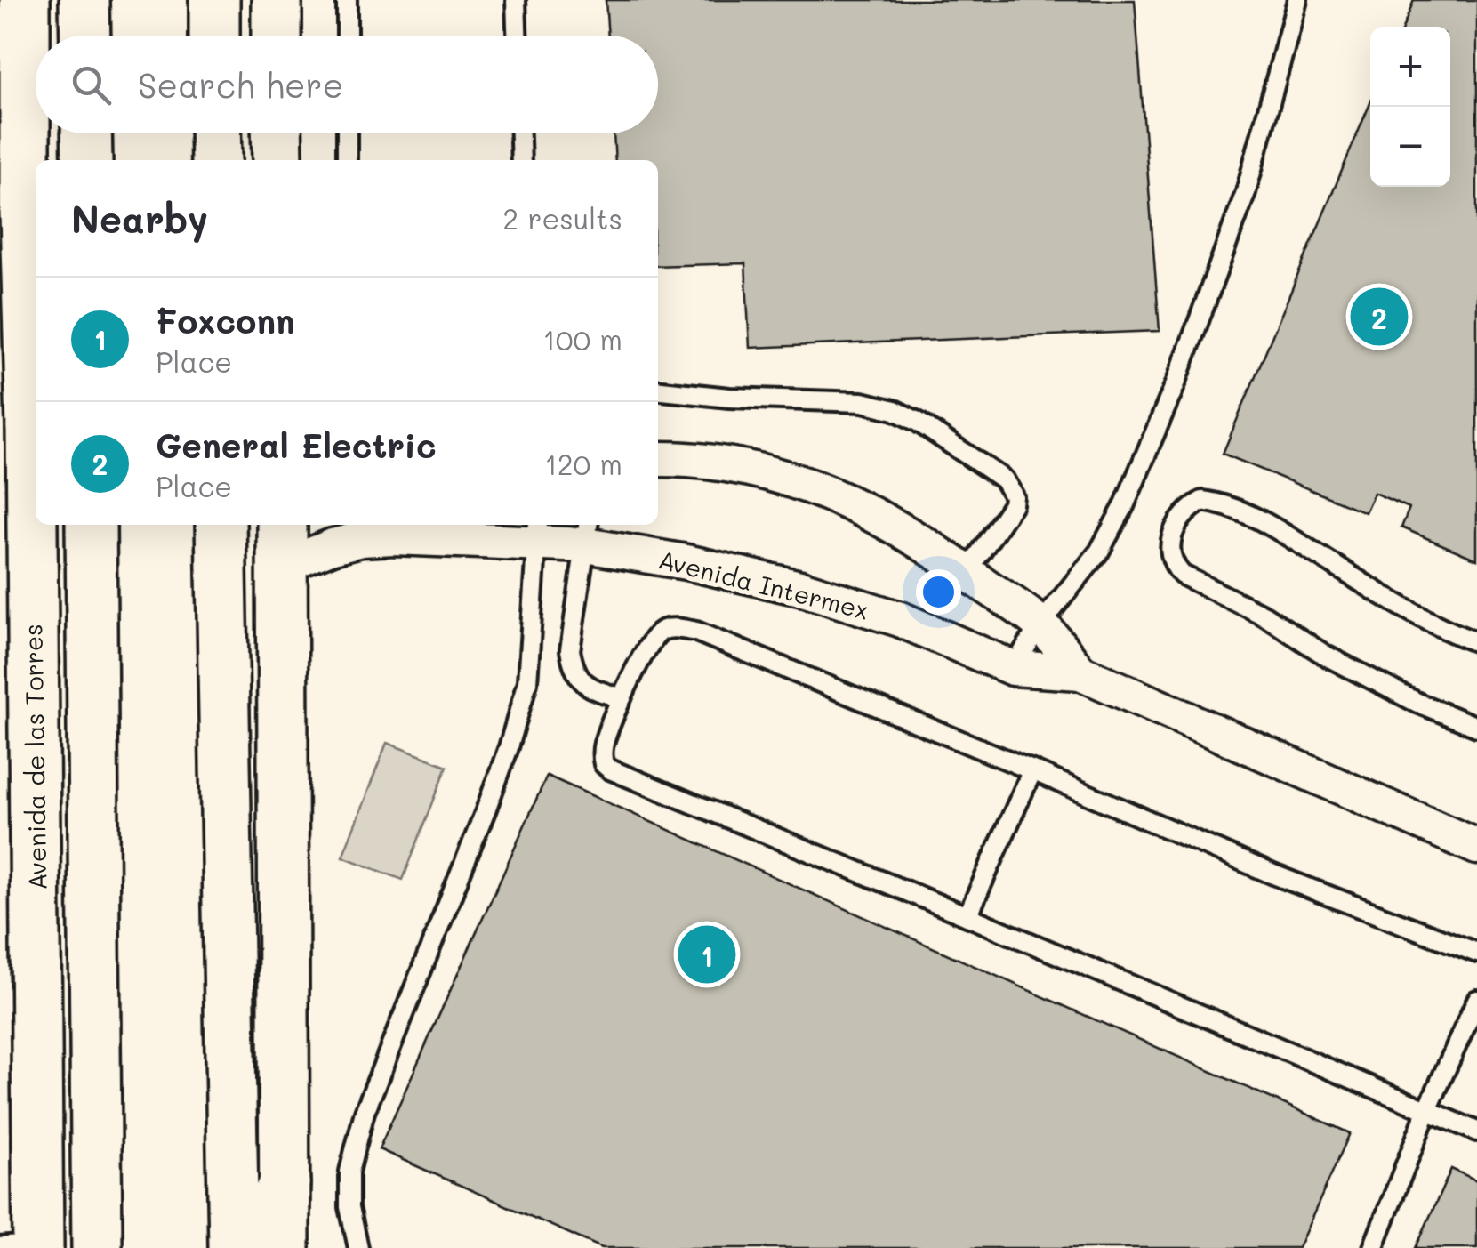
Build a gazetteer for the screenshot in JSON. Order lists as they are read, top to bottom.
{
  "streets": {
    "main road": ["Avenida de las Torres"],
    "street": ["Avenida Intermex"]
  },
  "page": {
    "map_buttons": ["+", "−"],
    "search": "Search here",
    "heading": ["Nearby", "2 results"],
    "list": [
      {
        "mark": "1",
        "name": "Foxconn",
        "note": "Place",
        "value": "100 m"
      },
      {
        "mark": "2",
        "name": "General Electric",
        "note": "Place",
        "value": "120 m"
      }
    ],
    "pins": ["2", "1"]
  }
}
